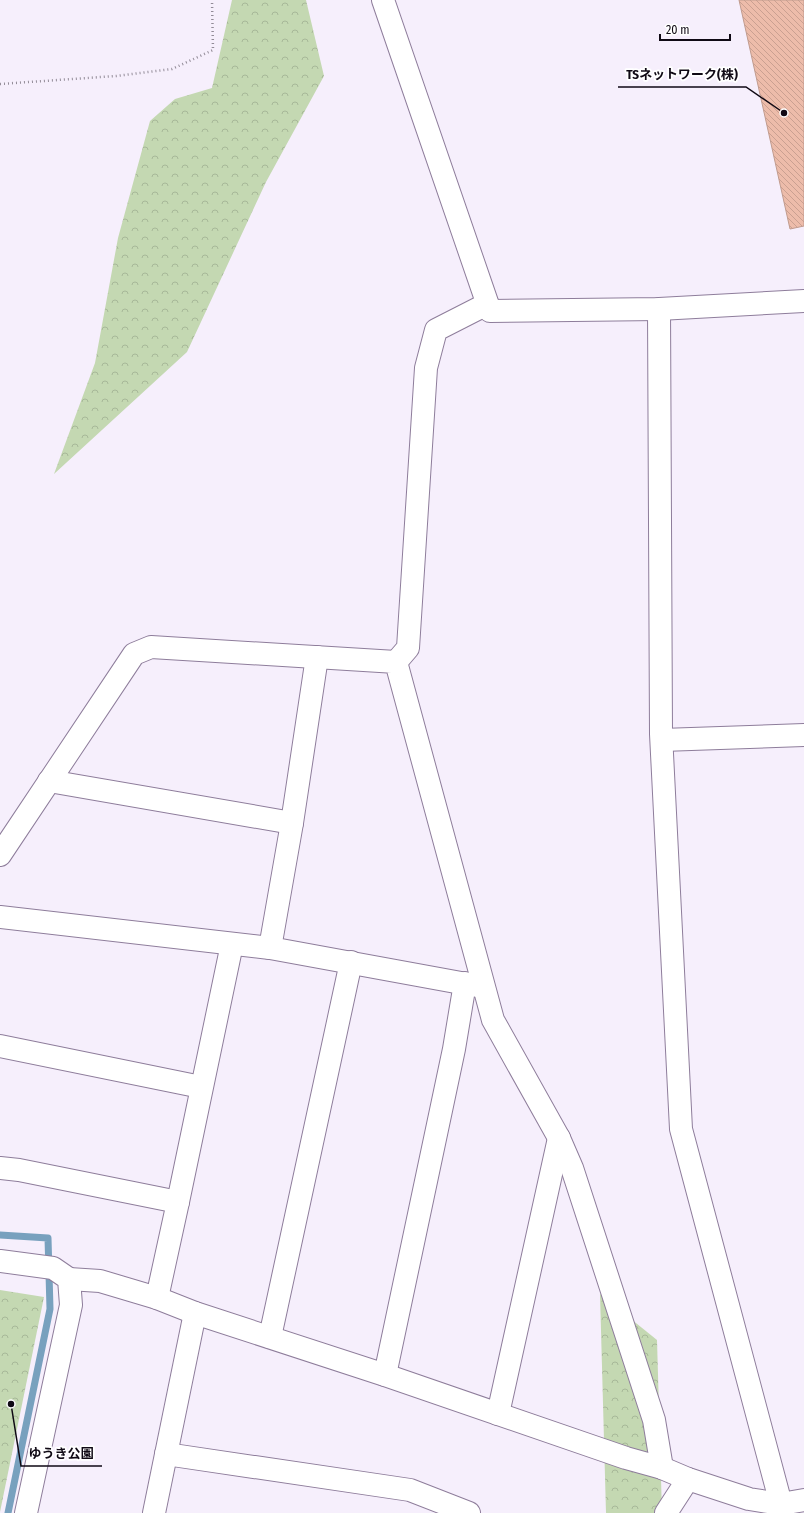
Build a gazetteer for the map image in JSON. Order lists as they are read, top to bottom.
{
  "places": ["TSネットワーク(株)", "ゆうき公園"],
  "scale_bar": "20 m"
}
